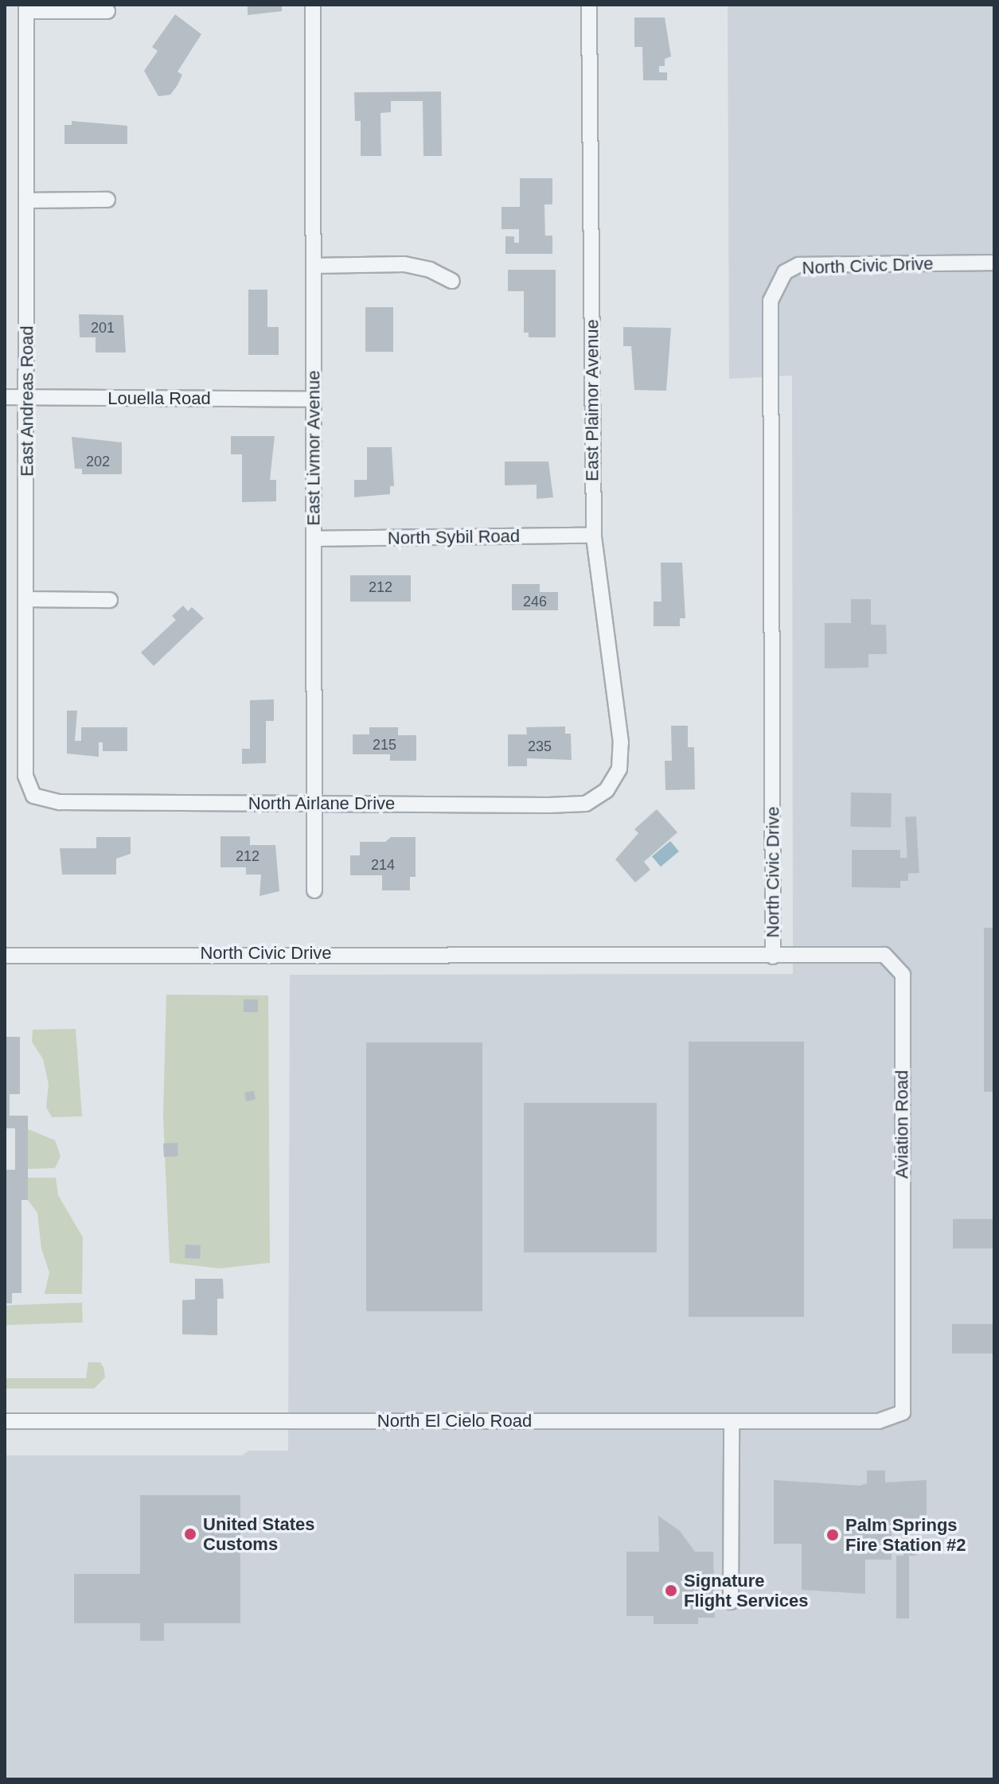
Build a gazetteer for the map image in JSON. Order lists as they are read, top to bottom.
{
  "streets": {
    "street": [
      "North Civic Drive",
      "Louella Road",
      "East Plaimor Avenue",
      "East Andreas Road",
      "East Livmor Avenue",
      "North Sybil Road",
      "North Airlane Drive",
      "Aviation Road",
      "North El Cielo Road"
    ]
  },
  "crossings": [
    ["North Civic Drive", "Aviation Road"],
    ["Louella Road", "East Andreas Road"],
    ["Louella Road", "East Livmor Avenue"],
    ["East Plaimor Avenue", "North Sybil Road"],
    ["East Plaimor Avenue", "North Airlane Drive"],
    ["East Andreas Road", "North Airlane Drive"],
    ["East Livmor Avenue", "North Sybil Road"],
    ["East Livmor Avenue", "North Airlane Drive"],
    ["Aviation Road", "North El Cielo Road"]
  ],
  "places": ["United States Customs", "Palm Springs Fire Station #2", "Signature Flight Services"],
  "house_numbers": [
    "201",
    "202",
    "212",
    "246",
    "215",
    "235",
    "212",
    "214"
  ]
}
